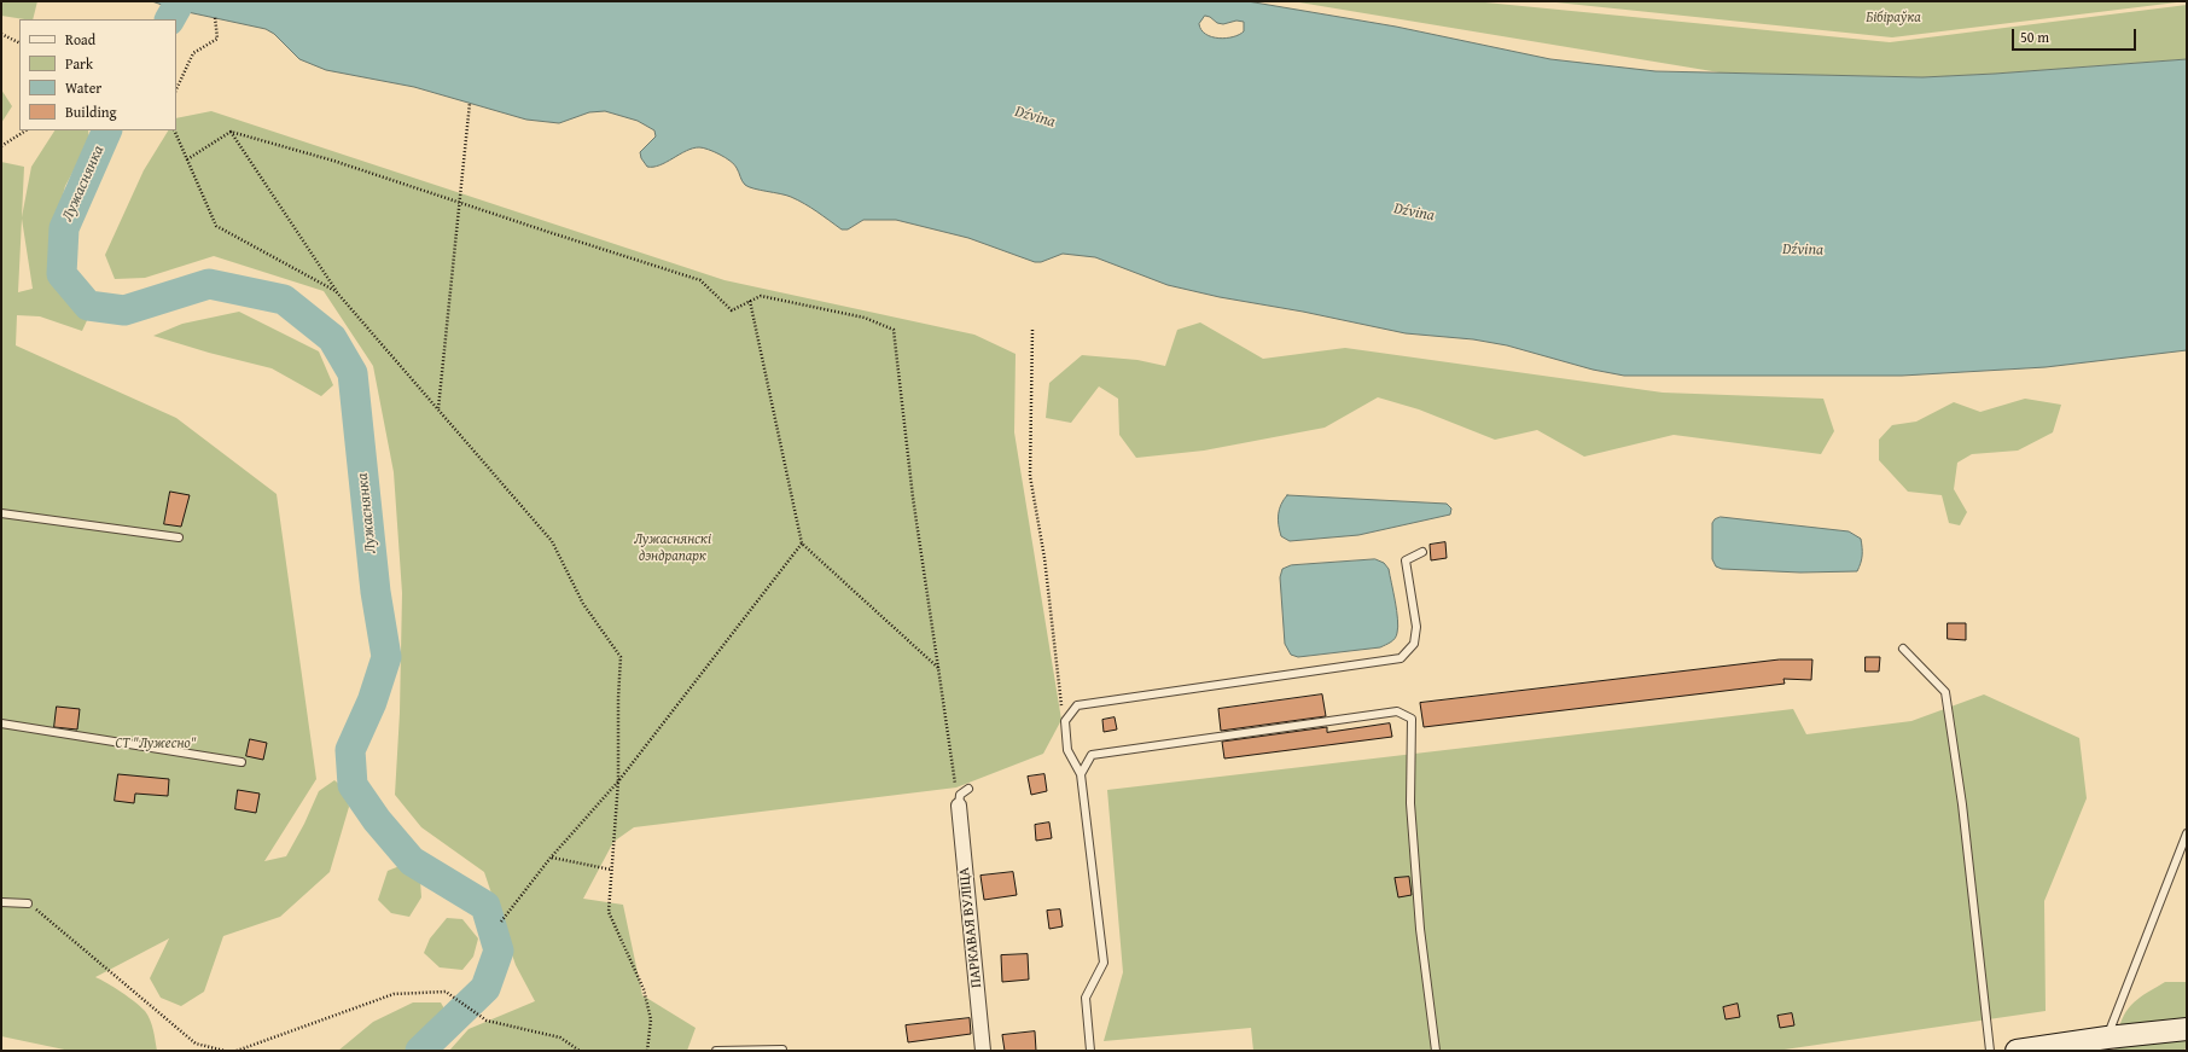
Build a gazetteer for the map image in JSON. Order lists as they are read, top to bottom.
{
  "streets": {
    "street": ["ПАРКАВАЯ ВУЛІЦА"]
  },
  "water": ["Dźvina", "Лужаснянка"],
  "parks": ["Бібіраўка", "Лужаснянскі дэндрапарк", "СТ \"Лужесно\""],
  "legend": [
    "Road",
    "Park",
    "Water",
    "Building"
  ],
  "scale_bar": "50 m"
}
